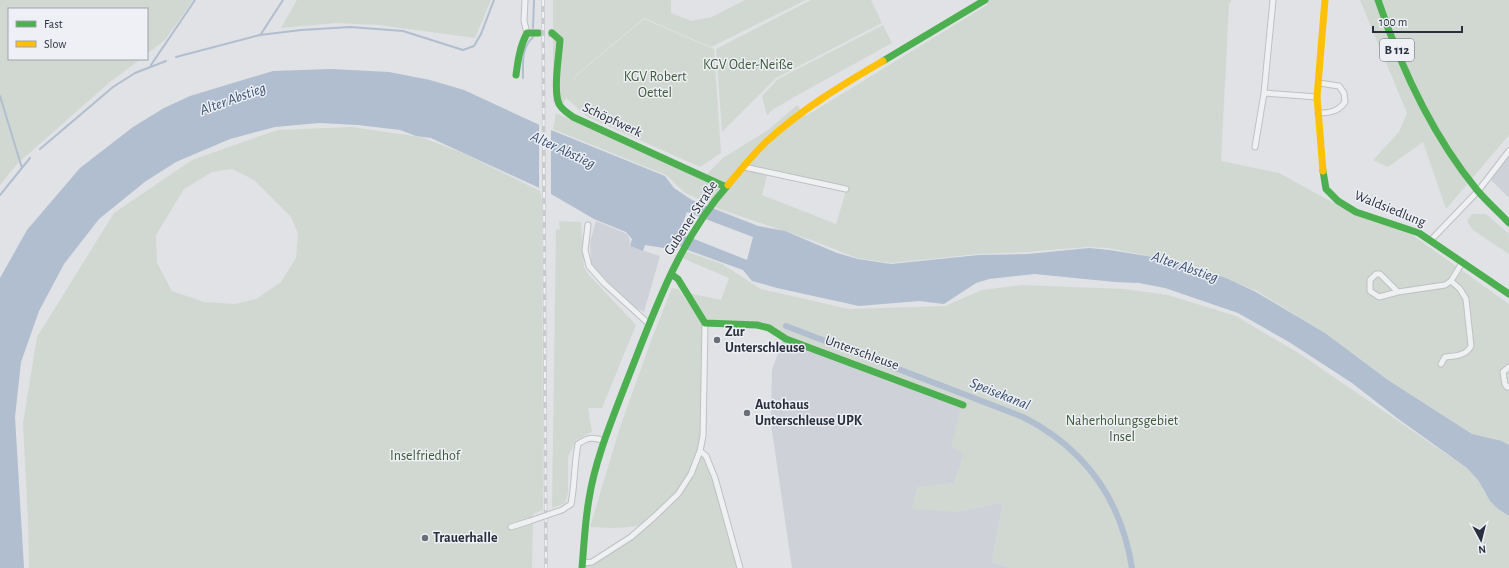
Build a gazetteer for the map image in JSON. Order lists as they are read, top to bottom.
{
  "streets": {
    "street": [
      "B 112",
      "Schöpfwerk",
      "Waldsiedlung",
      "Gubener Straße",
      "Unterschleuse"
    ]
  },
  "crossings": [
    ["Schöpfwerk", "Gubener Straße"]
  ],
  "water": ["Alter Abstieg", "Speisekanal"],
  "parks": [
    "KGV Oder-Neiße",
    "KGV Robert Oettel",
    "Naherholungsgebiet Insel",
    "Inselfriedhof"
  ],
  "places": ["Zur Unterschleuse", "Autohaus Unterschleuse UPK", "Trauerhalle"],
  "legend": ["Fast", "Slow"],
  "scale_bar": "100 m",
  "north": "bottom"
}
